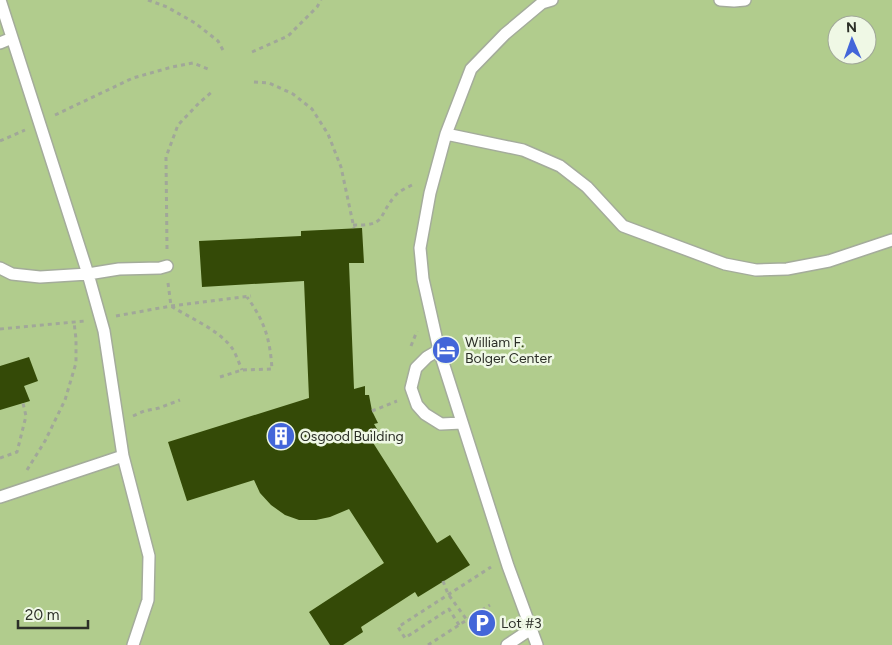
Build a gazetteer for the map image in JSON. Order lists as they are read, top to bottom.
{
  "places": {
    "hotel": ["William F. Bolger Center"],
    "building": ["Osgood Building"],
    "parking": ["Lot #3"]
  },
  "scale_bar": "20 m",
  "north": "top"
}
